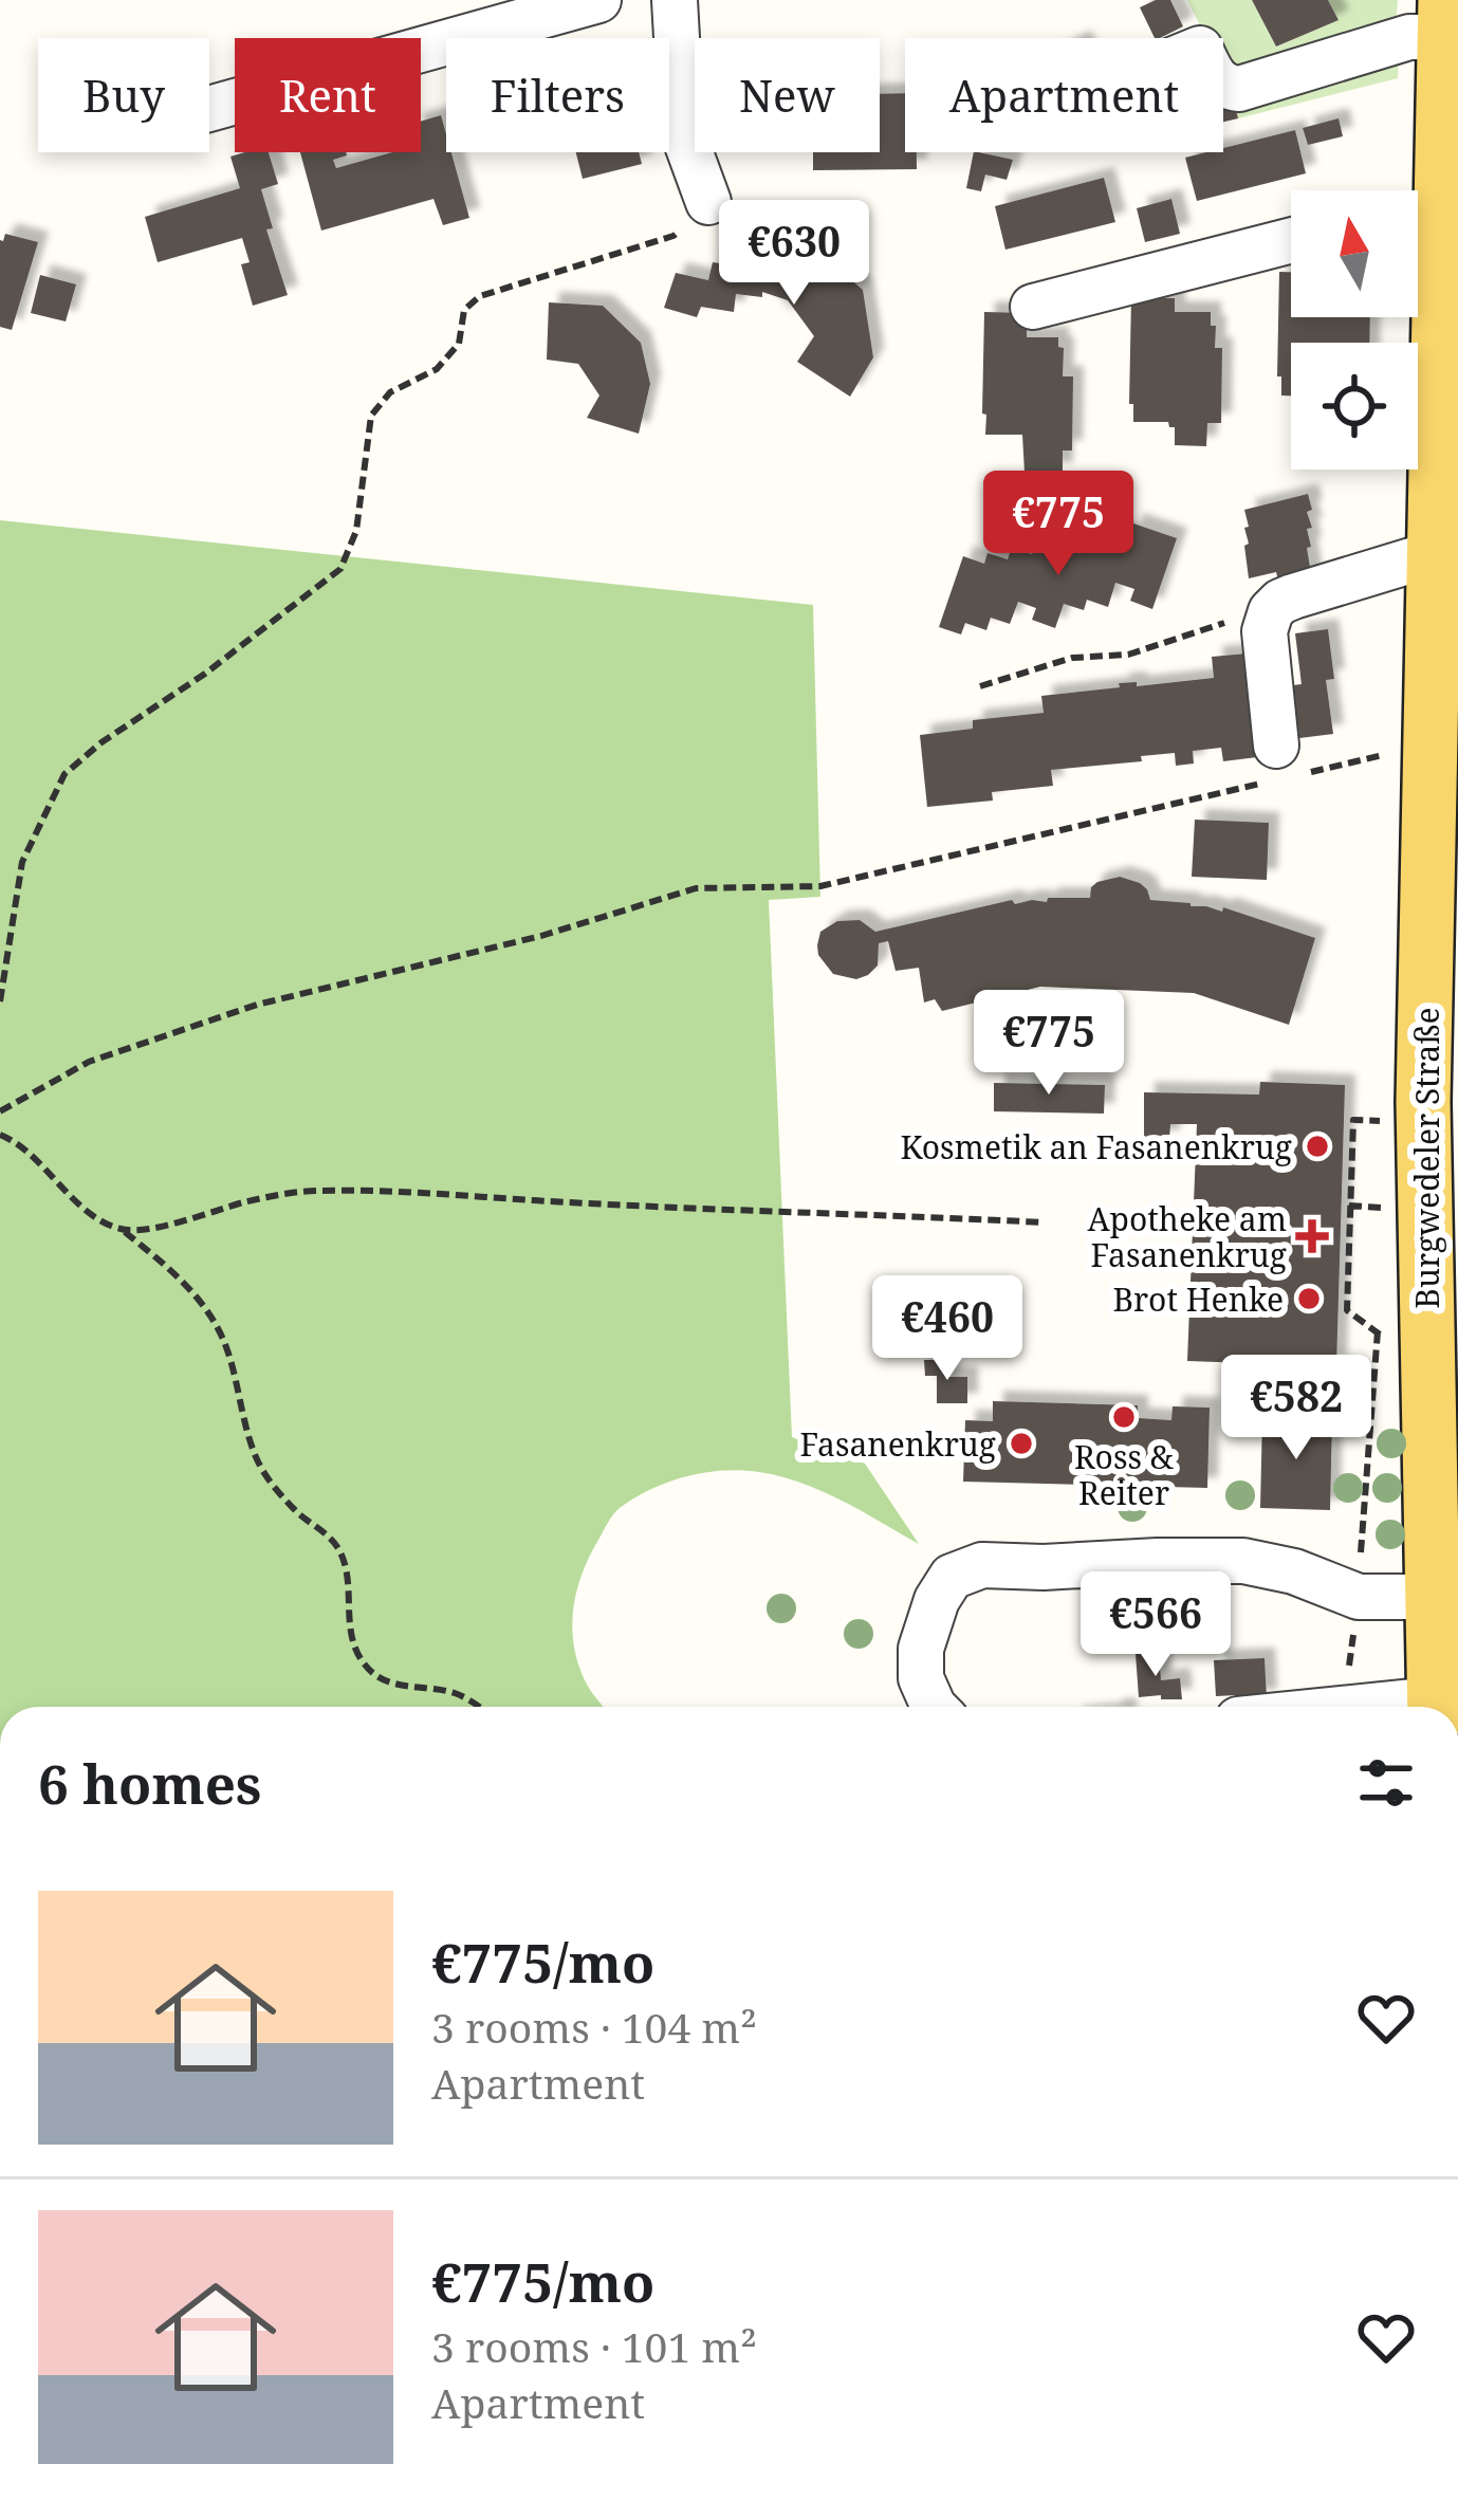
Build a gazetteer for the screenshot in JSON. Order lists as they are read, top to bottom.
{
  "streets": {
    "main road": ["Burgwedeler Straße"]
  },
  "places": {
    "other": [
      "Kosmetik an Fasanenkrug",
      "Brot Henke",
      "Ross & Reiter",
      "Fasanenkrug"
    ],
    "health": ["Apotheke am Fasanenkrug"]
  },
  "north": "top",
  "page": {
    "chip": [
      "Buy",
      "Rent",
      "Filters",
      "New",
      "Apartment"
    ],
    "price": [
      "€630",
      "€775",
      "€775",
      "€460",
      "€582",
      "€566"
    ],
    "heading": "6 homes",
    "list": [
      {
        "name": "€775/mo",
        "note": "3 rooms · 104 m² · Apartment"
      },
      {
        "name": "€775/mo",
        "note": "3 rooms · 101 m² · Apartment"
      }
    ]
  }
}
